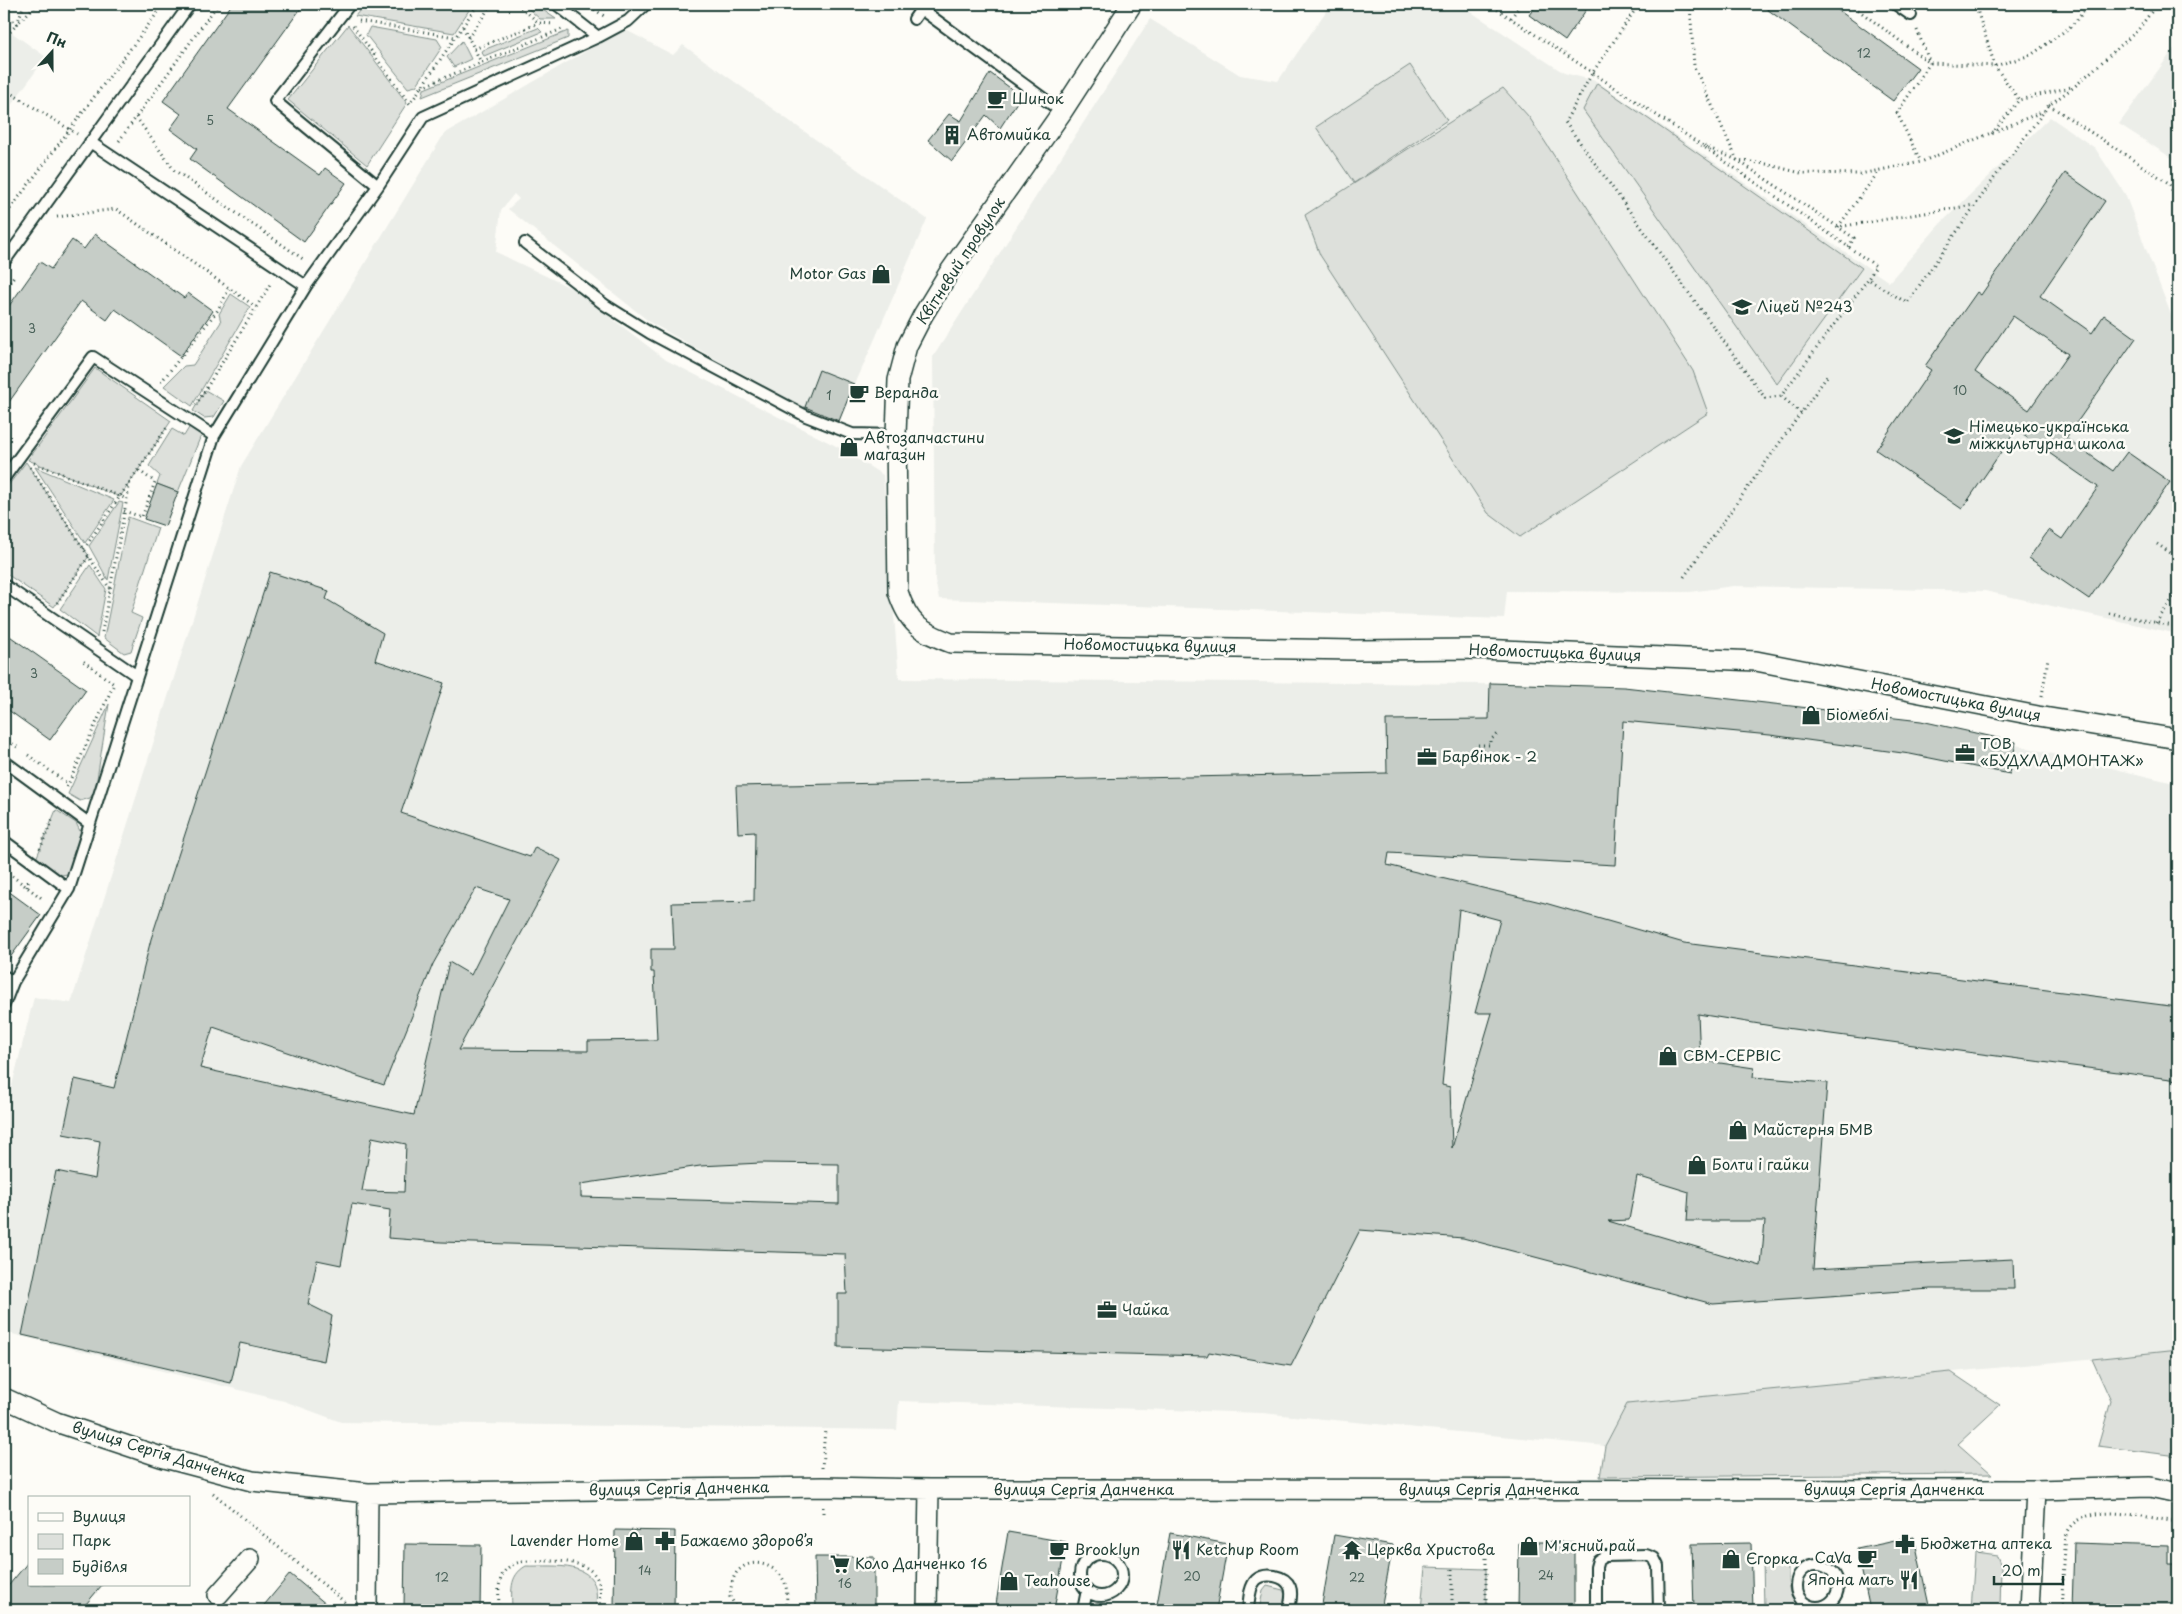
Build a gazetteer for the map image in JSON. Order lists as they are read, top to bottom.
{
  "streets": {
    "street": ["Квітневий провулок", "Новомостицька вулиця", "вулиця Сергія Данченка"]
  },
  "crossings": [
    ["Квітневий провулок", "Новомостицька вулиця"]
  ],
  "places": {
    "cafe": [
      "Шинок",
      "Веранда",
      "Brooklyn",
      "CaVa"
    ],
    "building": ["Автомийка"],
    "shop": [
      "Motor Gas",
      "Автозапчастини магазин",
      "Біомеблі",
      "СВМ-СЕРВІС",
      "Майстерня БМВ",
      "Болти і гайки",
      "Lavender Home",
      "М'ясний рай",
      "Єгорка",
      "Teahouse"
    ],
    "school or university": ["Ліцей №243", "Німецько-українська міжкультурна школа"],
    "office": ["ТОВ «БУДХЛАДМОНТАЖ»", "Барвінок - 2", "Чайка"],
    "pharmacy": ["Бажаємо здоровʼя", "Бюджетна аптека"],
    "restaurant": ["Ketchup Room", "Япона мать"],
    "temple": ["Церква Христова"],
    "supermarket": ["Коло Данченко 16"]
  },
  "house_numbers": [
    "12",
    "5",
    "3",
    "10",
    "1",
    "3",
    "14",
    "24",
    "20",
    "12",
    "22",
    "16"
  ],
  "legend": ["Вулиця", "Парк", "Будівля"],
  "scale_bar": "20 m",
  "north": "top"
}
